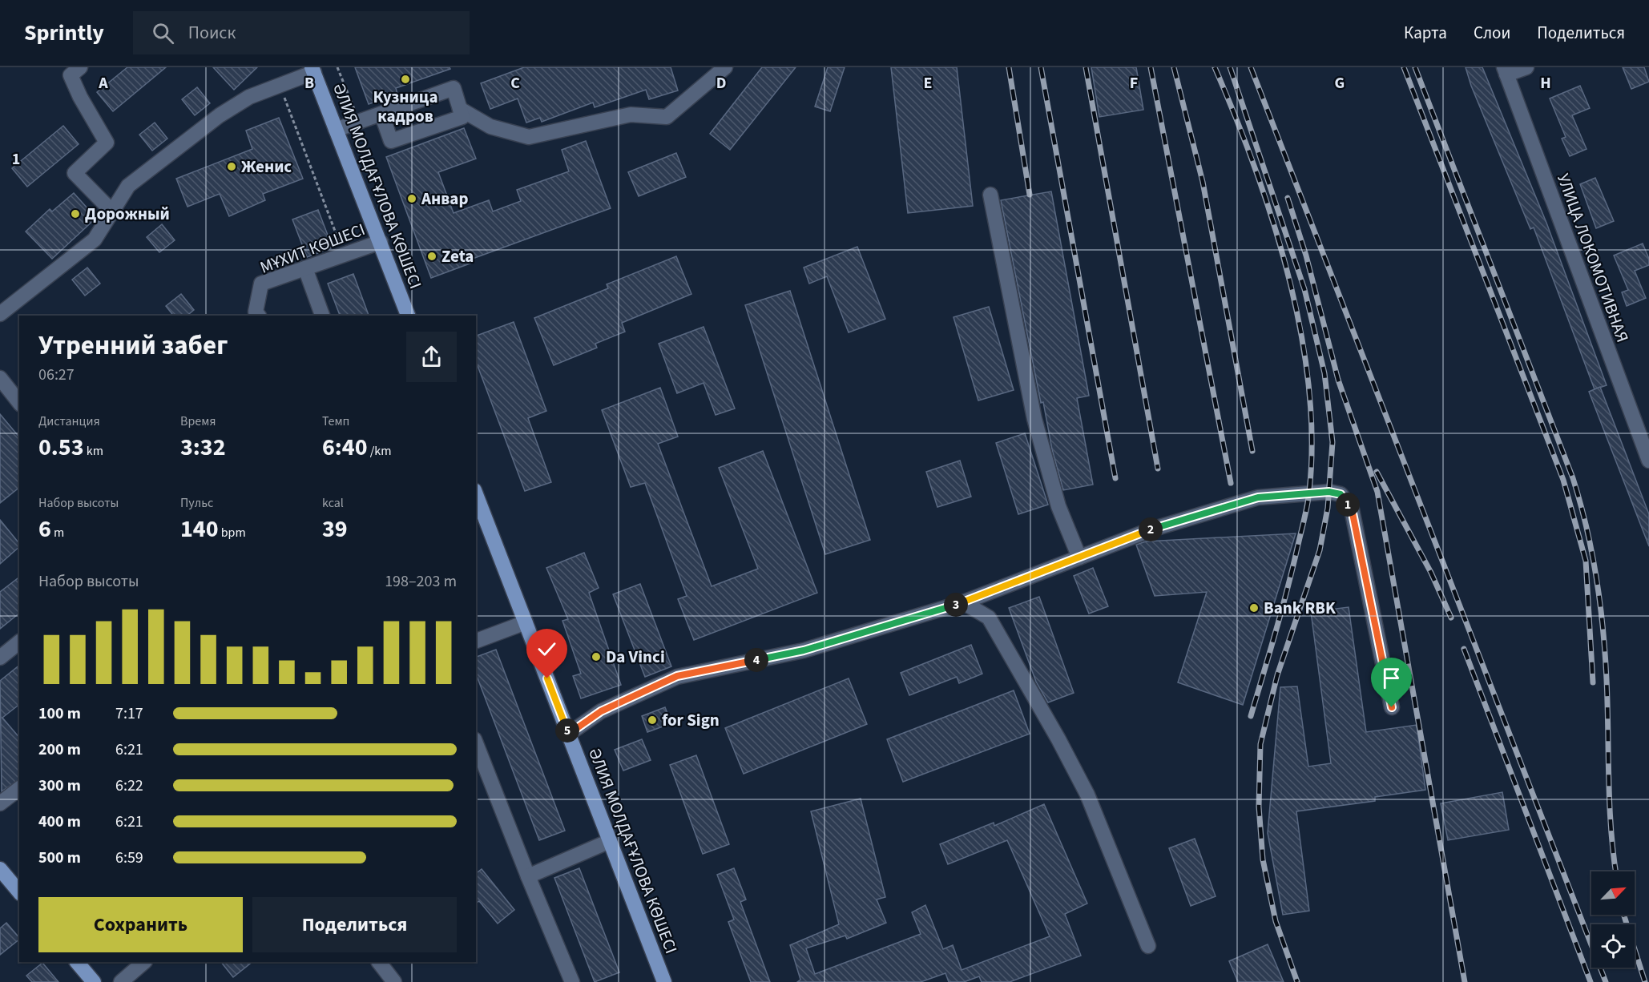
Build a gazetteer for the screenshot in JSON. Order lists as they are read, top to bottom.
{
  "streets": {
    "main road": ["ӘЛИЯ МОЛДАҒҰЛОВА КӨШЕСІ"],
    "street": ["МҰХИТ КӨШЕСІ", "УЛИЦА ЛОКОМОТИВНАЯ"]
  },
  "crossings": [
    ["ӘЛИЯ МОЛДАҒҰЛОВА КӨШЕСІ", "МҰХИТ КӨШЕСІ"]
  ],
  "places": [
    "Кузница кадров",
    "Женис",
    "Анвар",
    "Дорожный",
    "Zeta",
    "Bank RBK",
    "Da Vinci",
    "for Sign"
  ],
  "north": "top right",
  "page": {
    "header": "Sprintly",
    "search": "Поиск",
    "nav": ["Карта", "Слои", "Поделиться"],
    "heading": ["Утренний забег", "06:27"],
    "stats": [
      ["Дистанция", "0.53 km"],
      ["Время", "3:32"],
      ["Темп", "6:40 /km"],
      ["Набор высоты", "6 m"],
      ["Пульс", "140 bpm"],
      ["kcal", "39"]
    ],
    "pins": [
      "1",
      "2",
      "3",
      "4",
      "5"
    ],
    "chart": ["Набор высоты", "198–203 m"],
    "list": [
      {
        "name": "100 m",
        "note": "7:17"
      },
      {
        "name": "200 m",
        "note": "6:21"
      },
      {
        "name": "300 m",
        "note": "6:22"
      },
      {
        "name": "400 m",
        "note": "6:21"
      },
      {
        "name": "500 m",
        "note": "6:59"
      }
    ],
    "buttons": ["Сохранить", "Поделиться"]
  },
  "grid": {
    "columns": [
      "A",
      "B",
      "C",
      "D",
      "E",
      "F",
      "G",
      "H"
    ],
    "rows": ["1"]
  }
}
